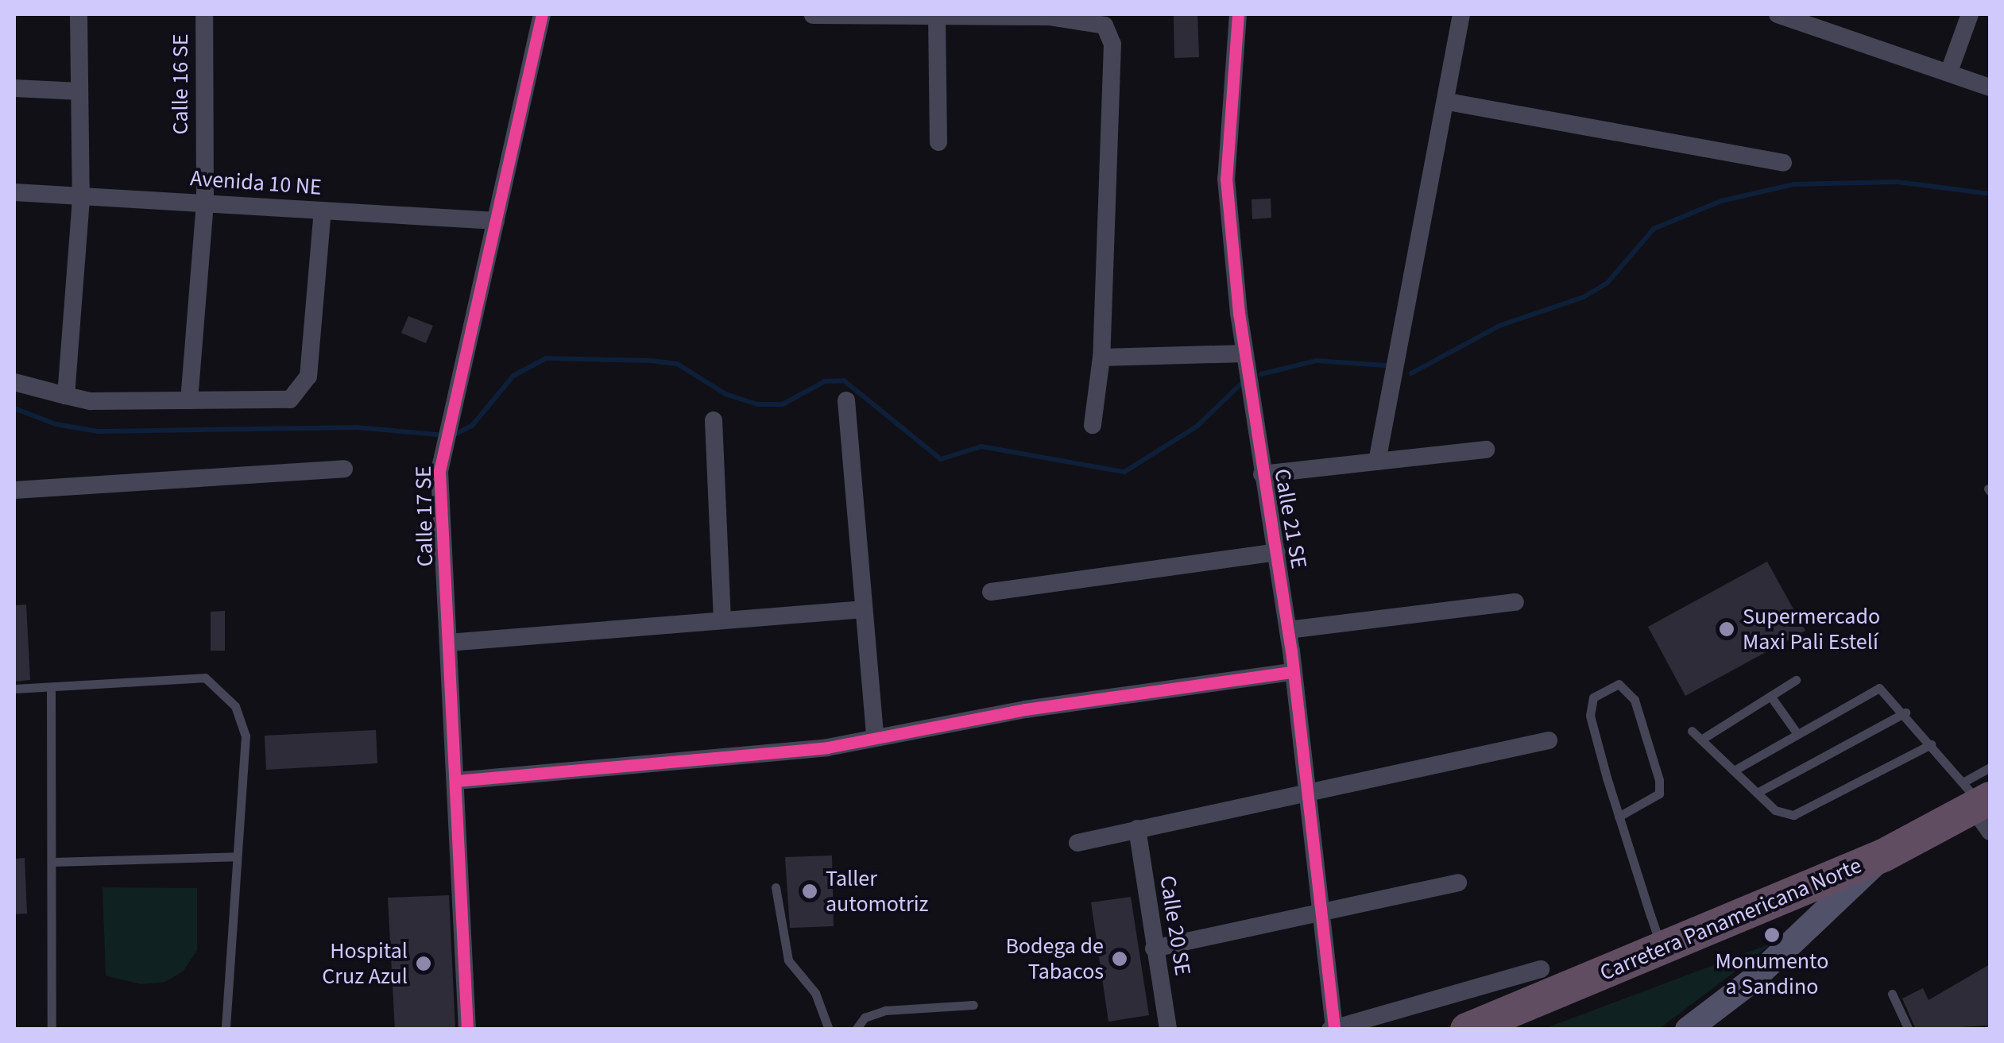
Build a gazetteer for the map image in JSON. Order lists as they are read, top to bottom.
{
  "streets": {
    "highway": ["Carretera Panamericana Norte"],
    "street": [
      "Calle 16 SE",
      "Avenida 10 NE",
      "Calle 17 SE",
      "Calle 21 SE",
      "Calle 20 SE"
    ]
  },
  "crossings": [
    ["Calle 16 SE", "Avenida 10 NE"],
    ["Avenida 10 NE", "Calle 17 SE"]
  ],
  "places": [
    "Supermercado Maxi Pali Estelí",
    "Taller automotriz",
    "Monumento a Sandino",
    "Bodega de Tabacos",
    "Hospital Cruz Azul"
  ]
}
